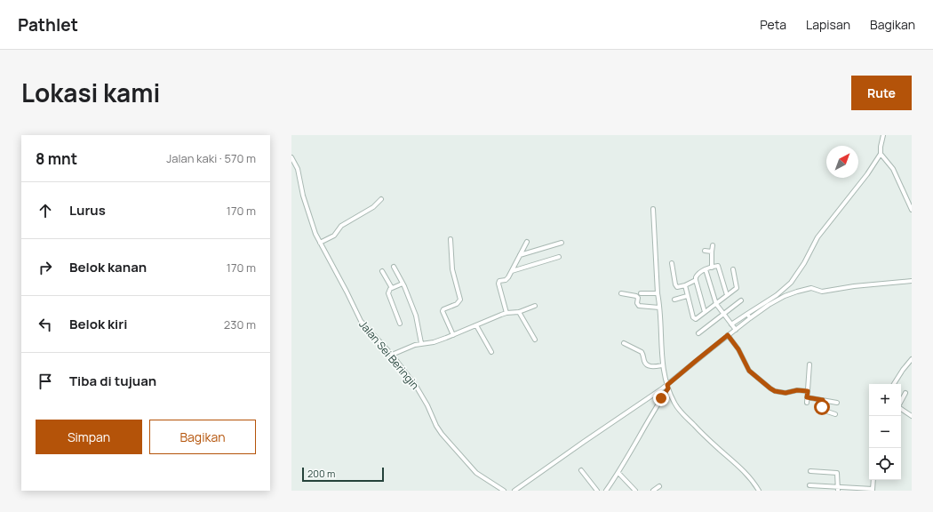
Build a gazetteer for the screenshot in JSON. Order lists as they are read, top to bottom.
{
  "streets": {
    "street": ["Jalan Sei Beringin"]
  },
  "scale_bar": "200 m",
  "north": "top right",
  "page": {
    "header": "Pathlet",
    "nav": ["Peta", "Lapisan", "Bagikan"],
    "title": "Lokasi kami",
    "buttons": [
      "Rute",
      ["Simpan", "Bagikan"]
    ],
    "heading": ["8 mnt", "Jalan kaki · 570 m"],
    "list": [
      ["Lurus", "170 m"],
      ["Belok kanan", "170 m"],
      ["Belok kiri", "230 m"],
      "Tiba di tujuan"
    ],
    "map_buttons": ["+", "−"],
    "scale": "200 m"
  }
}
